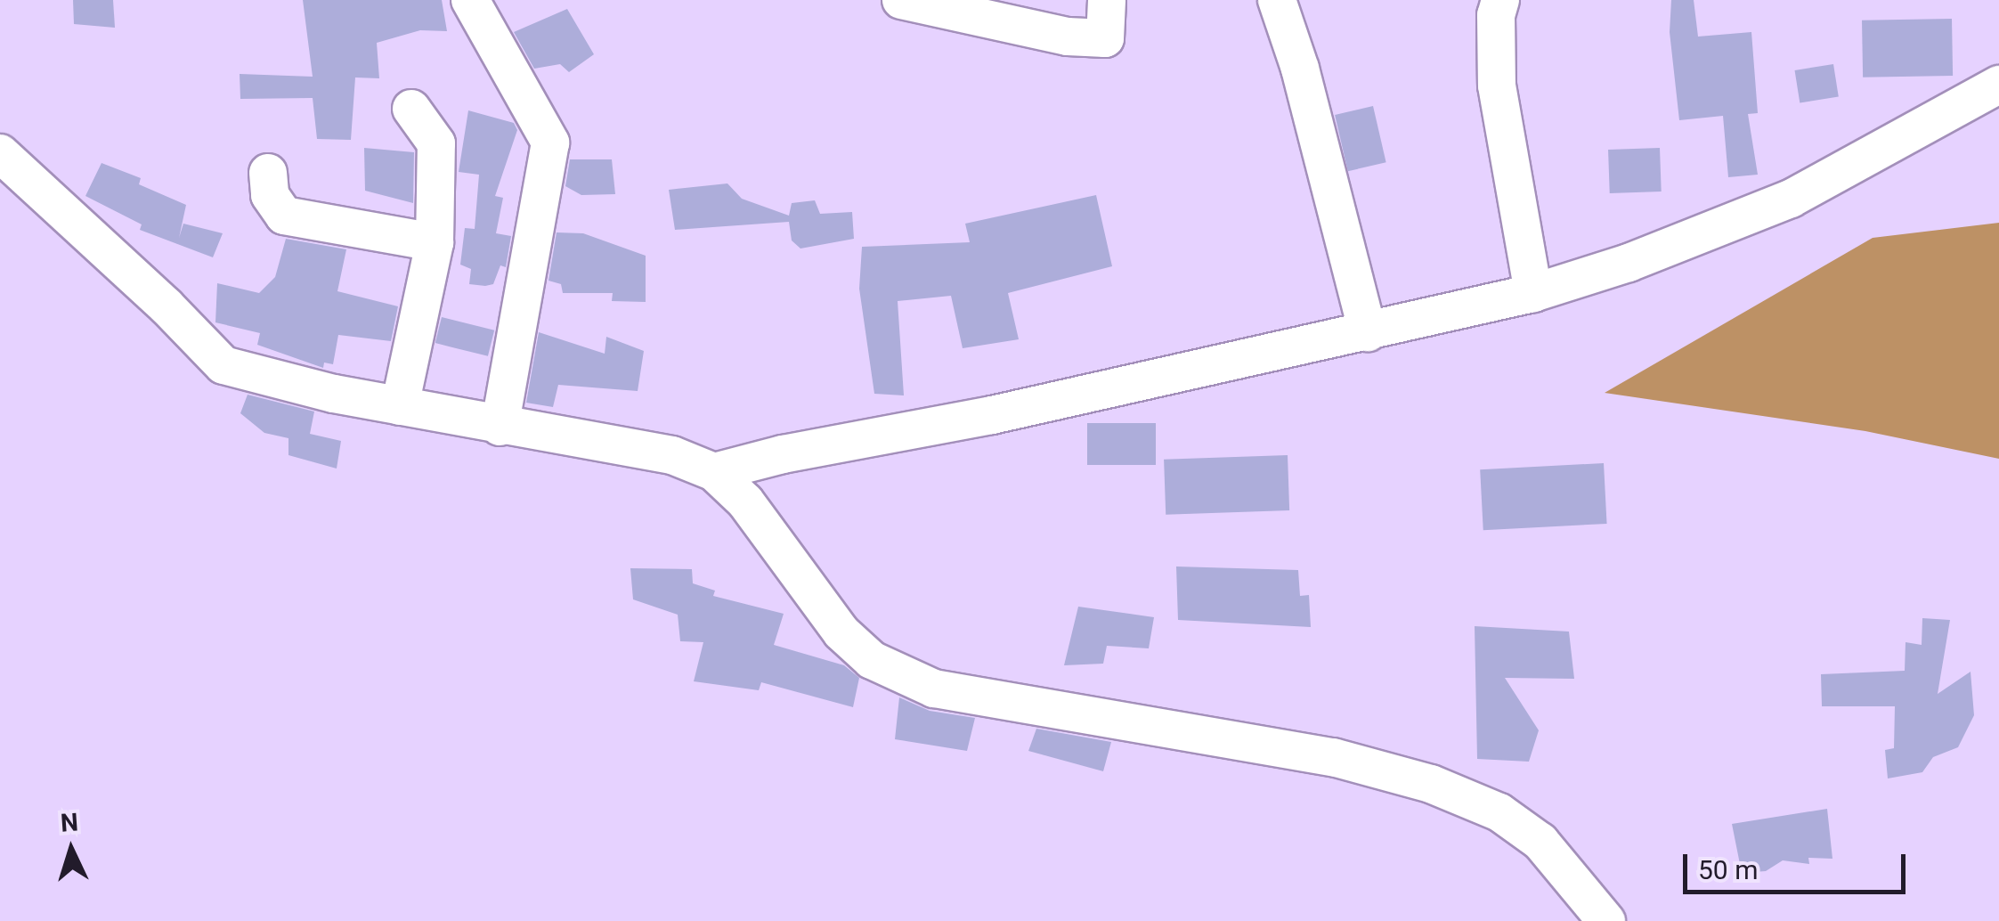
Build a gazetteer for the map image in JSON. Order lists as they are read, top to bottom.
{
  "scale_bar": "50 m",
  "north": "top"
}
